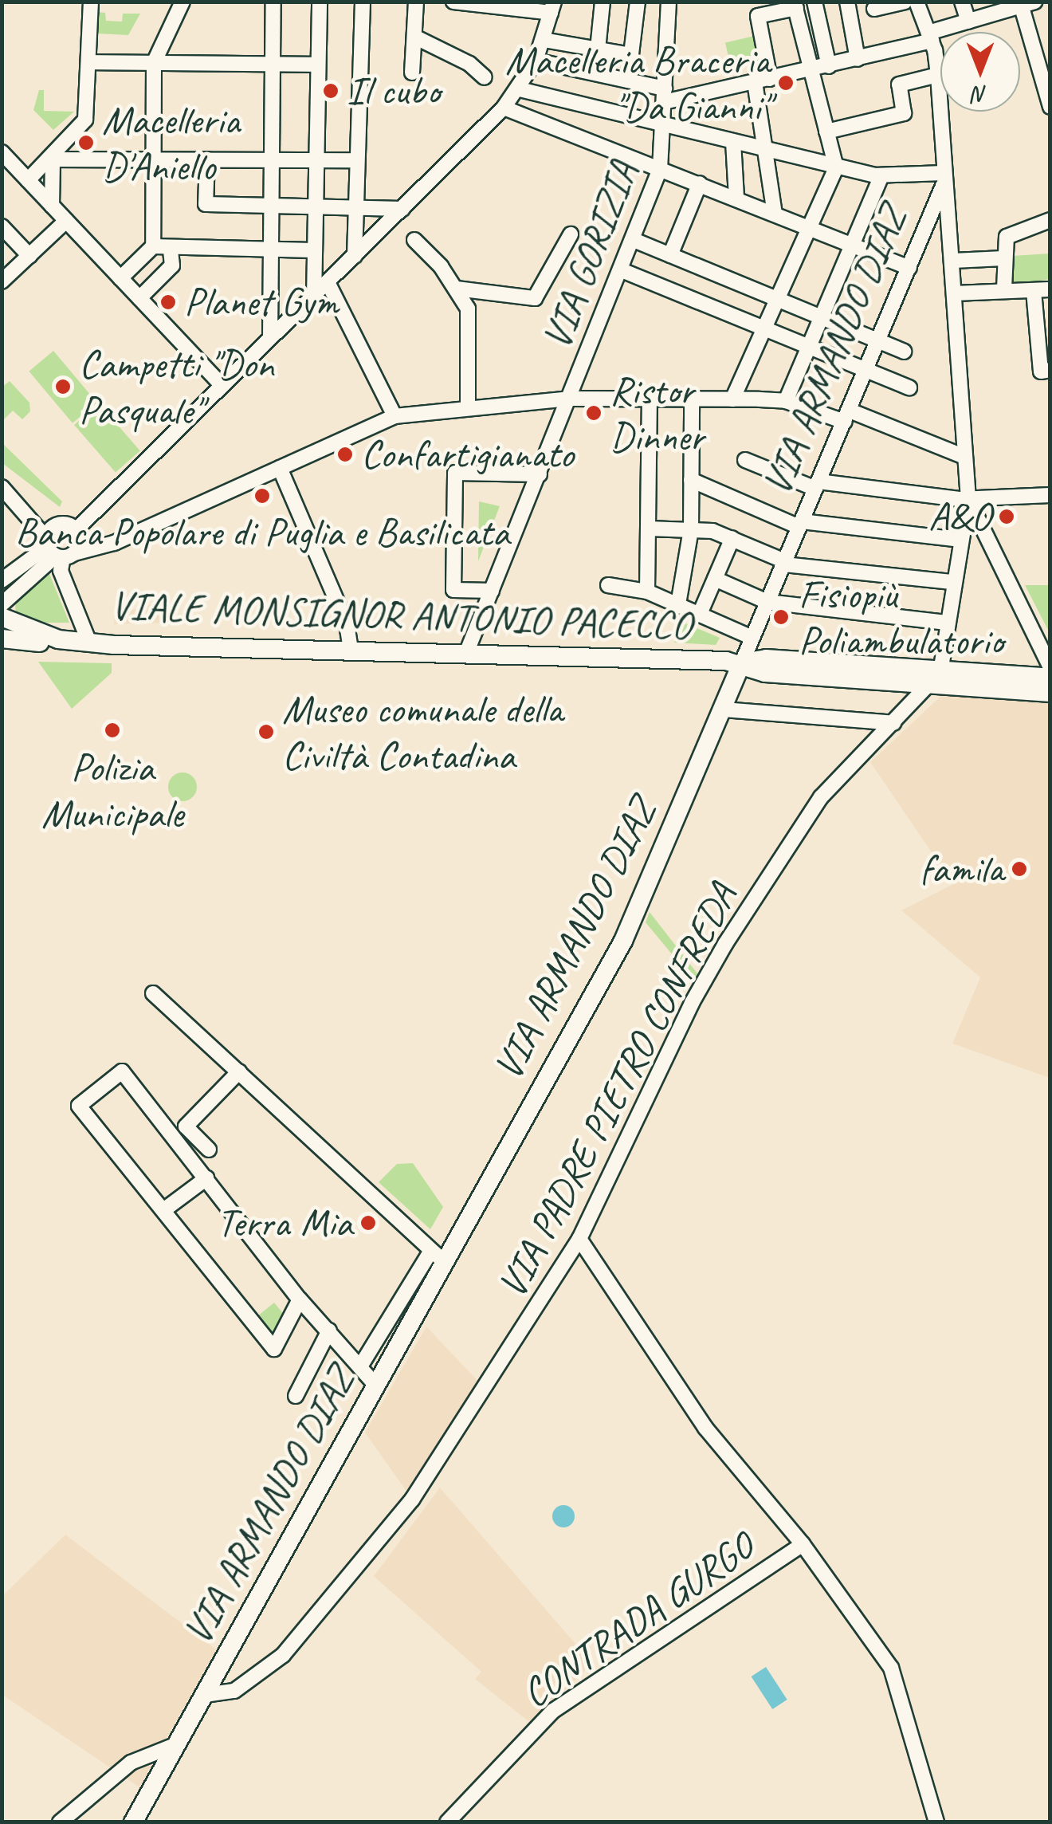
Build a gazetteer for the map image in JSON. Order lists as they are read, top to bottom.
{
  "streets": {
    "main road": ["VIA ARMANDO DIAZ", "VIALE MONSIGNOR ANTONIO PACECCO"],
    "street": ["VIA GORIZIA", "VIA PADRE PIETRO CONFREDA", "CONTRADA GURGO"]
  },
  "crossings": [
    ["VIA GORIZIA", "VIALE MONSIGNOR ANTONIO PACECCO"],
    ["VIA ARMANDO DIAZ", "VIALE MONSIGNOR ANTONIO PACECCO"],
    ["VIA ARMANDO DIAZ", "VIA PADRE PIETRO CONFREDA"],
    ["VIALE MONSIGNOR ANTONIO PACECCO", "VIA PADRE PIETRO CONFREDA"]
  ],
  "places": [
    "Macelleria Braceria \"Da Gianni\"",
    "Il cubo",
    "Macelleria D'Aniello",
    "Planet Gym",
    "Campetti \"Don Pasquale\"",
    "Ristor Dinner",
    "Confartigianato",
    "Banca Popolare di Puglia e Basilicata",
    "A&O",
    "Fisiopiù Poliambulatorio",
    "Polizia Municipale",
    "Museo comunale della Civiltà Contadina",
    "famila",
    "Terra Mia"
  ],
  "north": "bottom"
}
